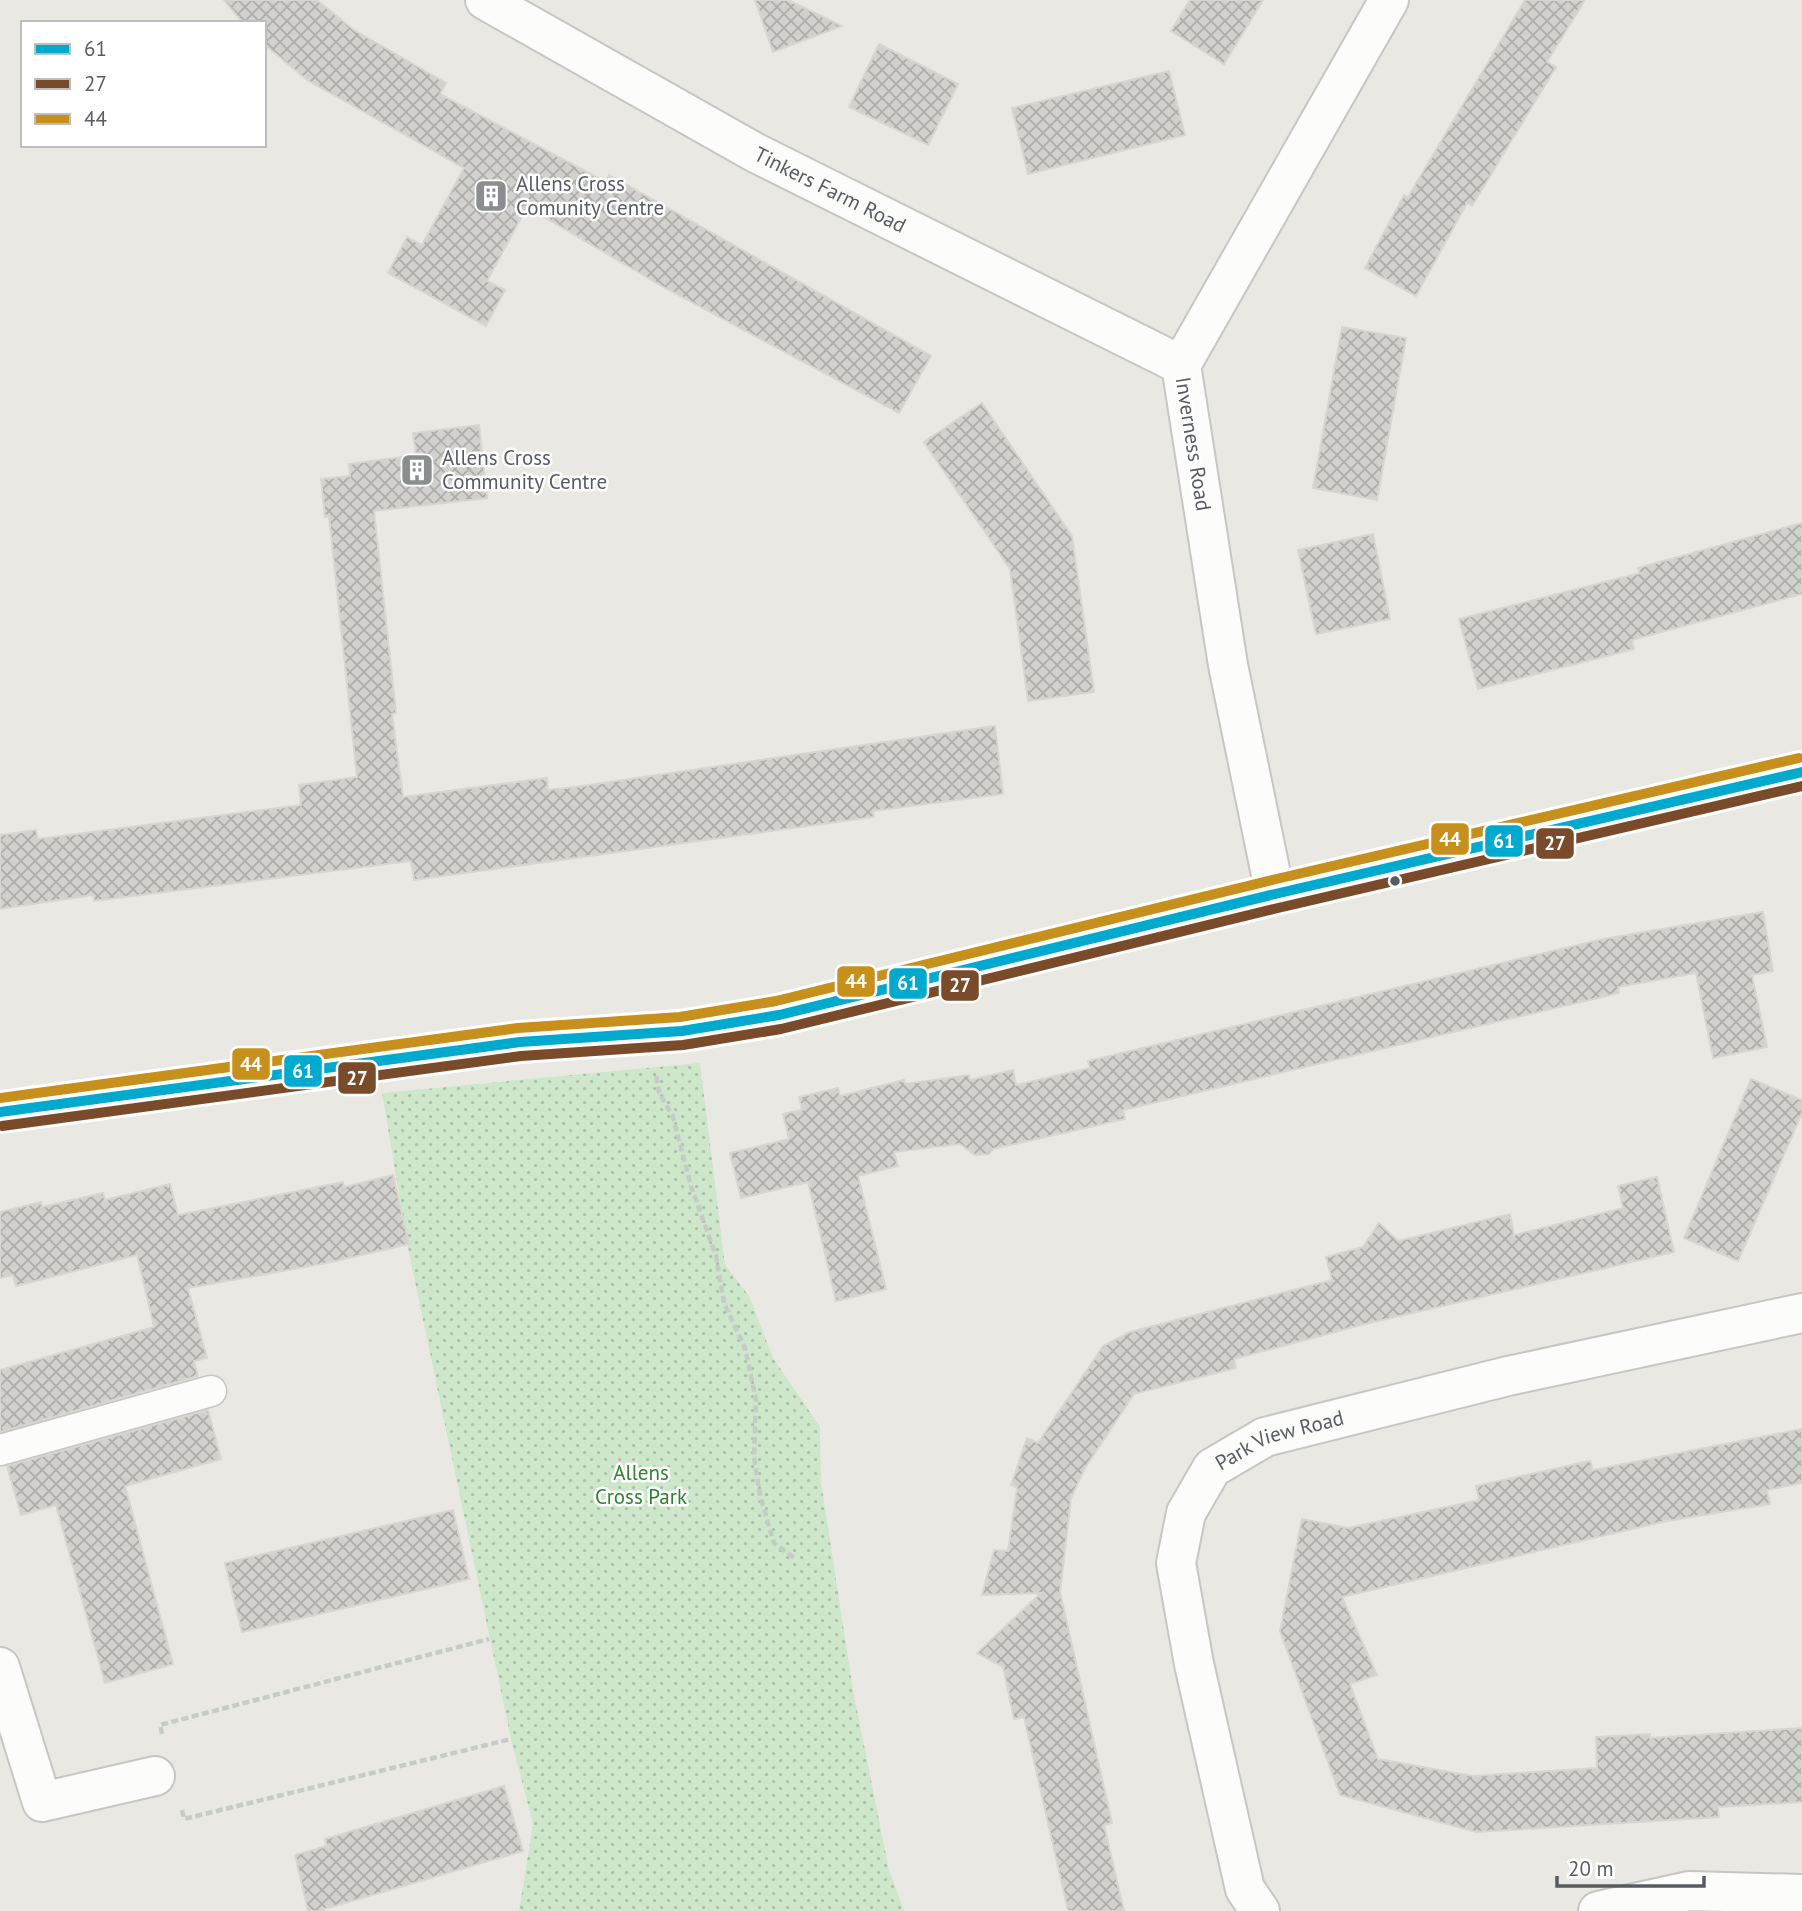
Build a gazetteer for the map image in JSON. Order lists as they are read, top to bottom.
{
  "streets": {
    "street": ["Tinkers Farm Road", "Inverness Road", "Park View Road"]
  },
  "crossings": [
    ["Tinkers Farm Road", "Inverness Road"]
  ],
  "parks": ["Allens Cross Park"],
  "places": {
    "building": ["Allens Cross Comunity Centre", "Allens Cross Community Centre"]
  },
  "lines": ["transit line 44", "transit line 61", "transit line 27"],
  "legend": ["61", "27", "44"],
  "scale_bar": "20 m"
}
